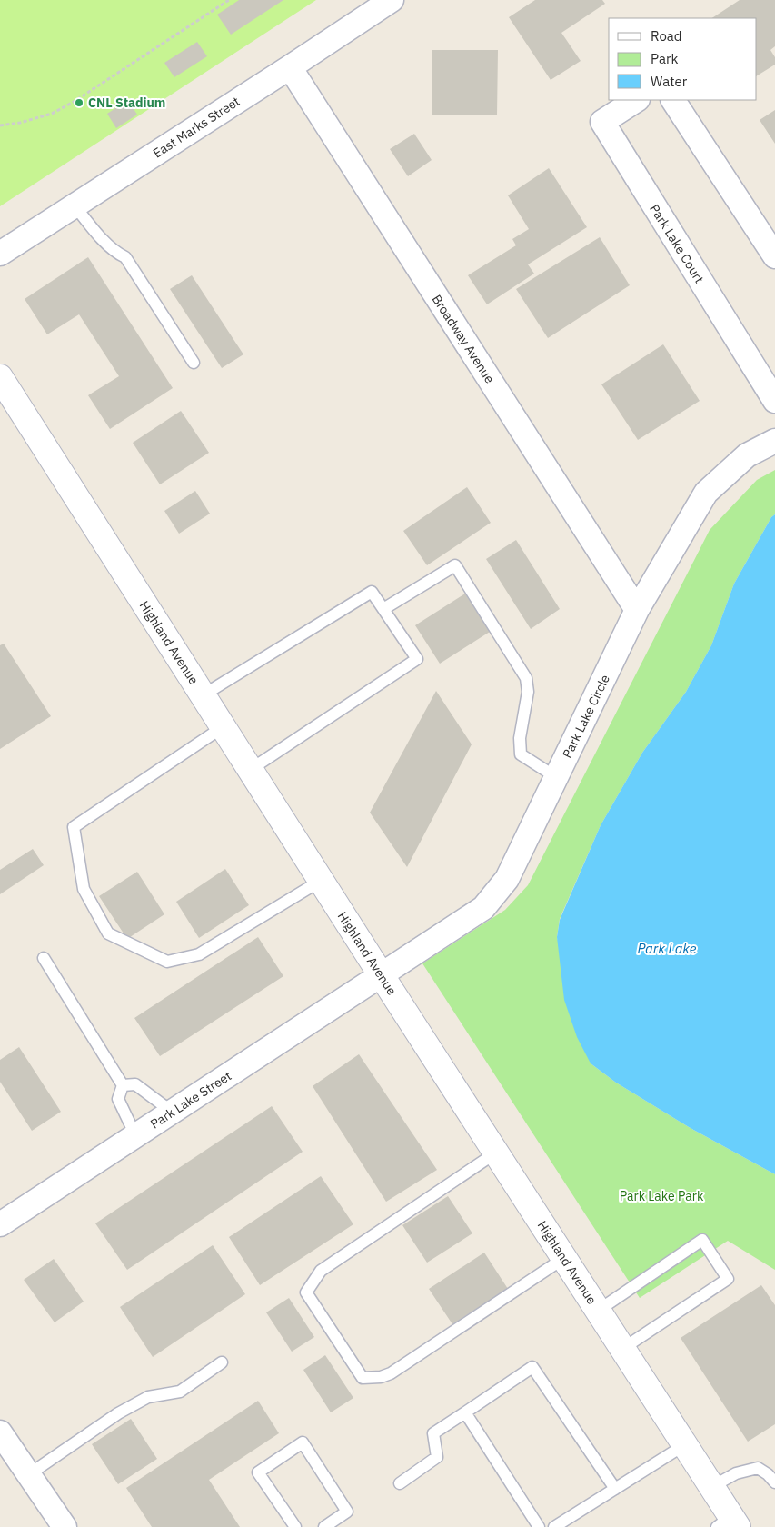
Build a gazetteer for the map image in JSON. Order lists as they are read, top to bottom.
{
  "streets": {
    "street": [
      "East Marks Street",
      "Park Lake Court",
      "Broadway Avenue",
      "Highland Avenue",
      "Park Lake Circle",
      "Park Lake Street"
    ]
  },
  "crossings": [
    ["East Marks Street", "Broadway Avenue"],
    ["Broadway Avenue", "Park Lake Circle"],
    ["Highland Avenue", "Park Lake Circle"],
    ["Highland Avenue", "Park Lake Street"],
    ["Park Lake Circle", "Park Lake Street"]
  ],
  "water": ["Park Lake"],
  "parks": ["Park Lake Park"],
  "places": ["CNL Stadium"],
  "legend": ["Road", "Park", "Water"]
}
